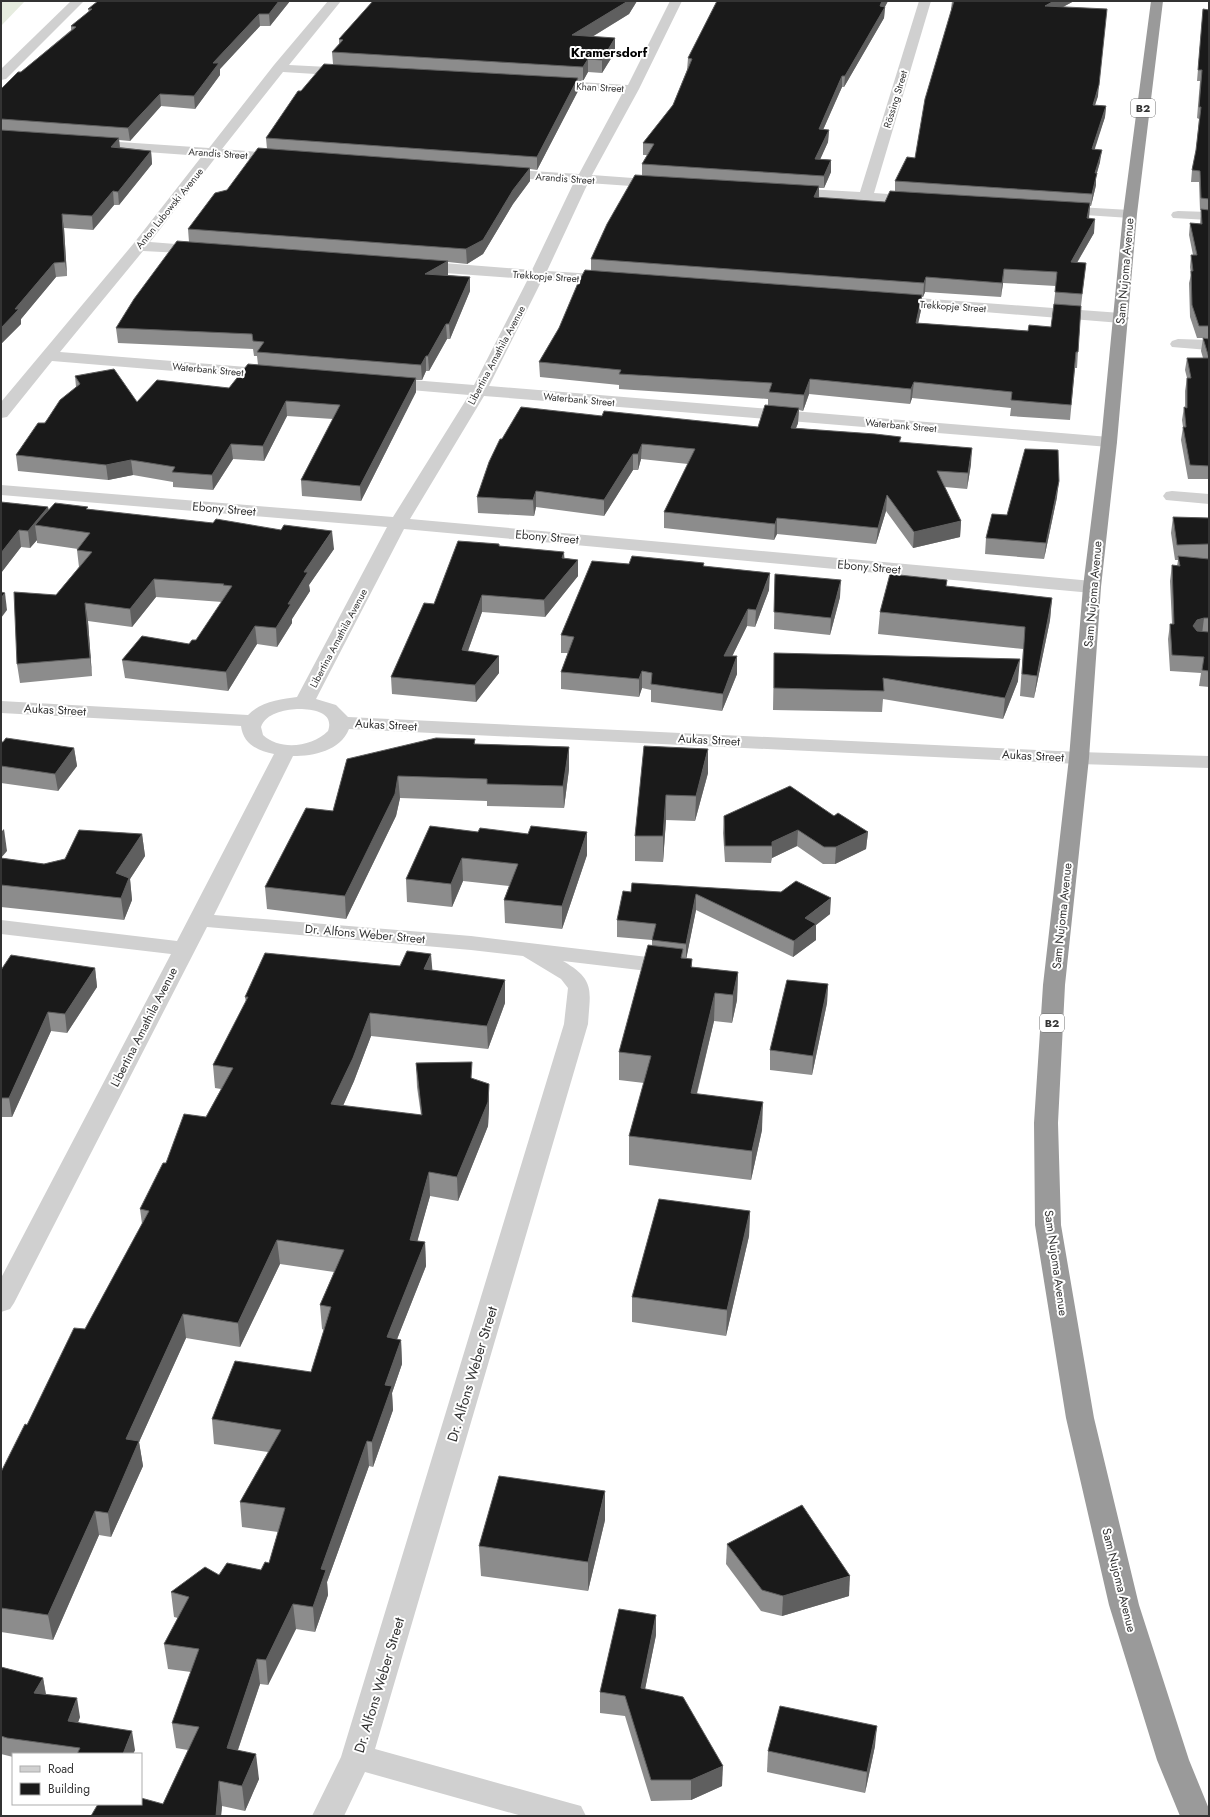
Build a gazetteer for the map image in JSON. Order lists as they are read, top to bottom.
{
  "streets": {
    "highway": ["B2", "Sam Nujoma Avenue"],
    "street": [
      "Khan Street",
      "Rössing Street",
      "Arandis Street",
      "Anton Lubowski Avenue",
      "Trekkopje Street",
      "Libertina Amathila Avenue",
      "Waterbank Street",
      "Ebony Street",
      "Aukas Street",
      "Dr. Alfons Weber Street"
    ]
  },
  "crossings": [
    ["Khan Street", "Libertina Amathila Avenue"],
    ["Arandis Street", "Anton Lubowski Avenue"],
    ["Arandis Street", "Libertina Amathila Avenue"],
    ["Anton Lubowski Avenue", "Waterbank Street"],
    ["Sam Nujoma Avenue", "Trekkopje Street"],
    ["Sam Nujoma Avenue", "Waterbank Street"],
    ["Sam Nujoma Avenue", "Ebony Street"],
    ["Sam Nujoma Avenue", "Aukas Street"],
    ["Trekkopje Street", "Libertina Amathila Avenue"],
    ["Libertina Amathila Avenue", "Waterbank Street"],
    ["Libertina Amathila Avenue", "Ebony Street"],
    ["Libertina Amathila Avenue", "Dr. Alfons Weber Street"]
  ],
  "districts": ["Kramersdorf"],
  "legend": ["Road", "Building"]
}
